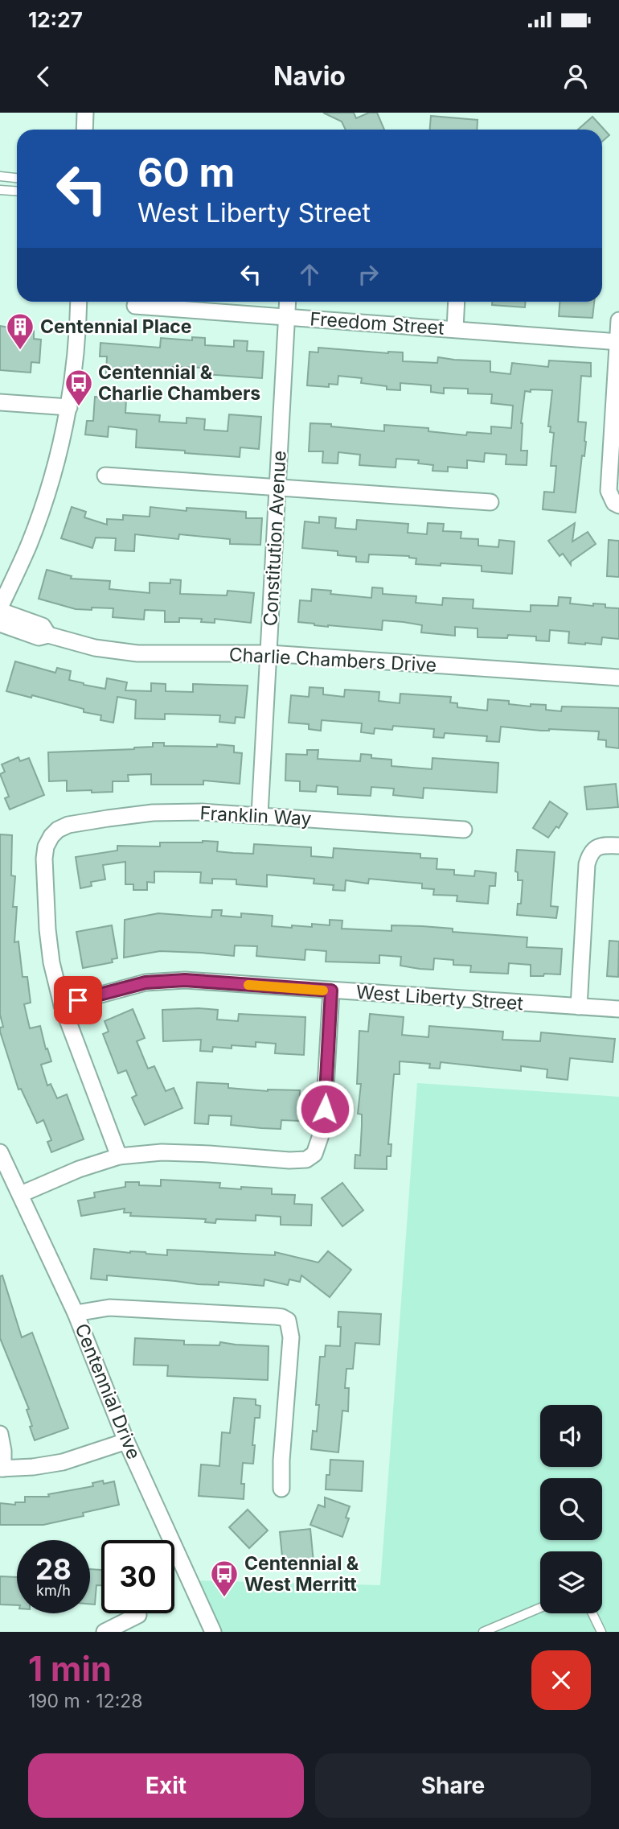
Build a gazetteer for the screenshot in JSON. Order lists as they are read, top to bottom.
{
  "streets": {
    "street": [
      "Freedom Street",
      "Constitution Avenue",
      "Charlie Chambers Drive",
      "Franklin Way",
      "West Liberty Street",
      "Centennial Drive"
    ]
  },
  "crossings": [
    ["Freedom Street", "Constitution Avenue"],
    ["Constitution Avenue", "Charlie Chambers Drive"],
    ["Constitution Avenue", "Franklin Way"],
    ["Franklin Way", "West Liberty Street"]
  ],
  "places": {
    "building": ["Centennial Place"],
    "bus stop": ["Centennial & Charlie Chambers", "Centennial & West Merritt"]
  },
  "page": {
    "status": "12:27",
    "header": "Navio",
    "turn": ["60 m", "West Liberty Street"],
    "speed": "28 km/h",
    "limit": "30",
    "heading": ["1 min", "190 m · 12:28"],
    "buttons": ["Exit", "Share"]
  }
}
